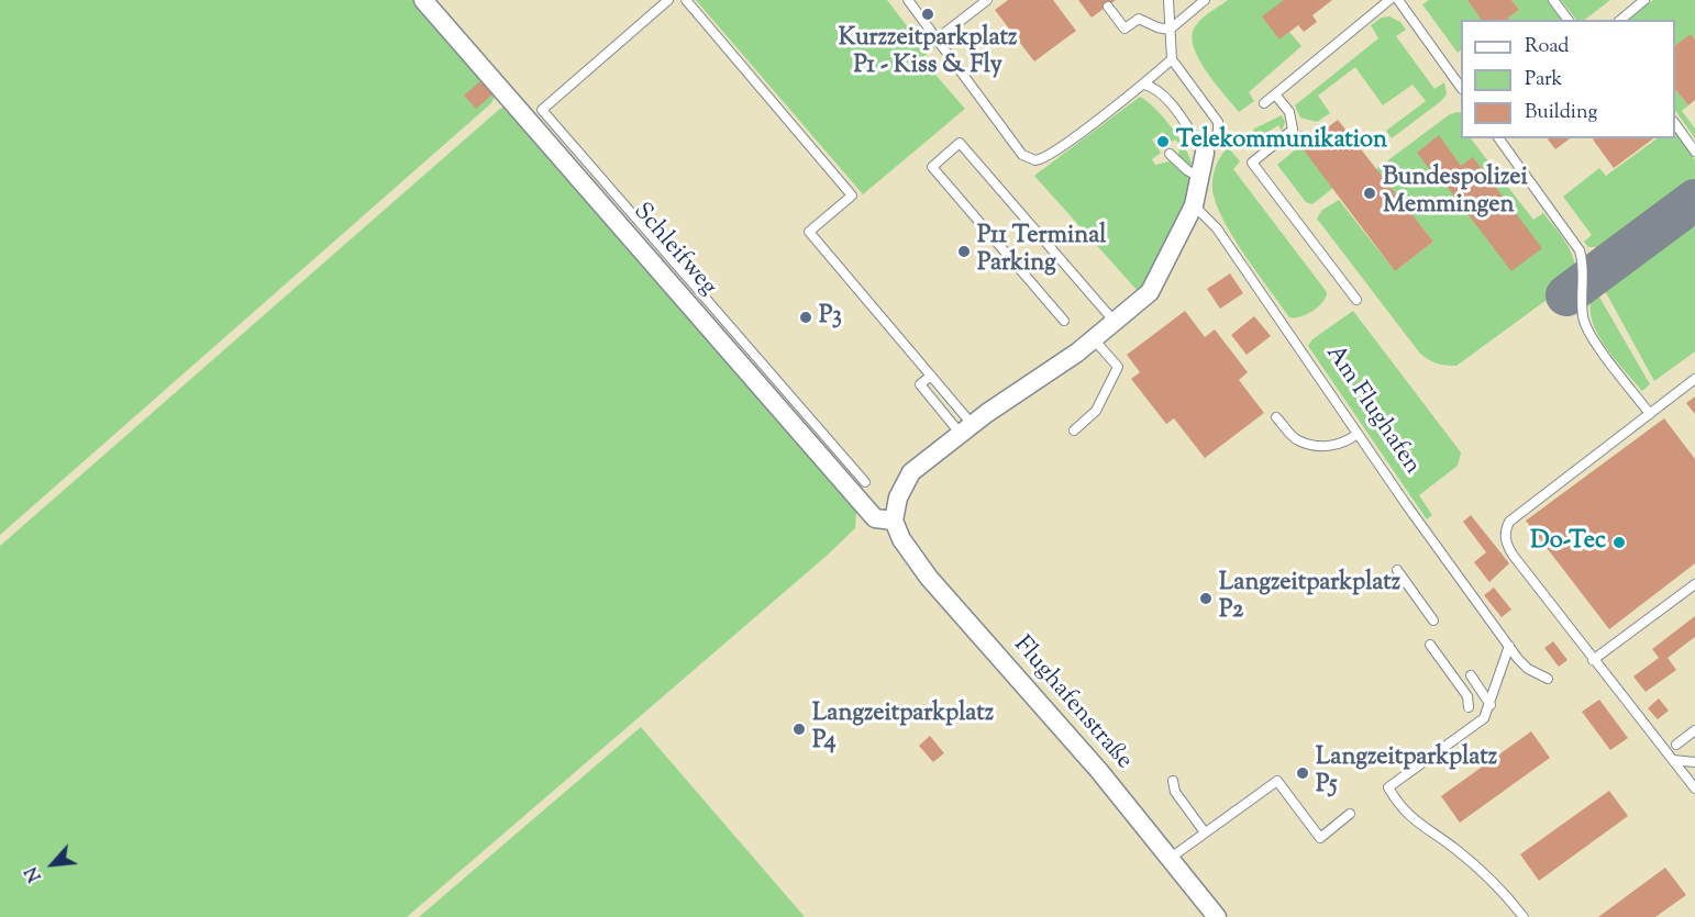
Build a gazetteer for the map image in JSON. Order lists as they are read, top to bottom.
{
  "streets": {
    "street": ["Schleifweg", "Flughafenstraße"],
    "lane": ["Am Flughafen"]
  },
  "crossings": [
    ["Schleifweg", "Flughafenstraße"]
  ],
  "places": [
    "Kurzzeitparkplatz P1 - Kiss & Fly",
    "Telekommunikation",
    "Bundespolizei Memmingen",
    "P11 Terminal Parking",
    "P3",
    "Do-Tec",
    "Langzeitparkplatz P2",
    "Langzeitparkplatz P4",
    "Langzeitparkplatz P5"
  ],
  "legend": ["Road", "Park", "Building"],
  "north": "bottom left"
}
